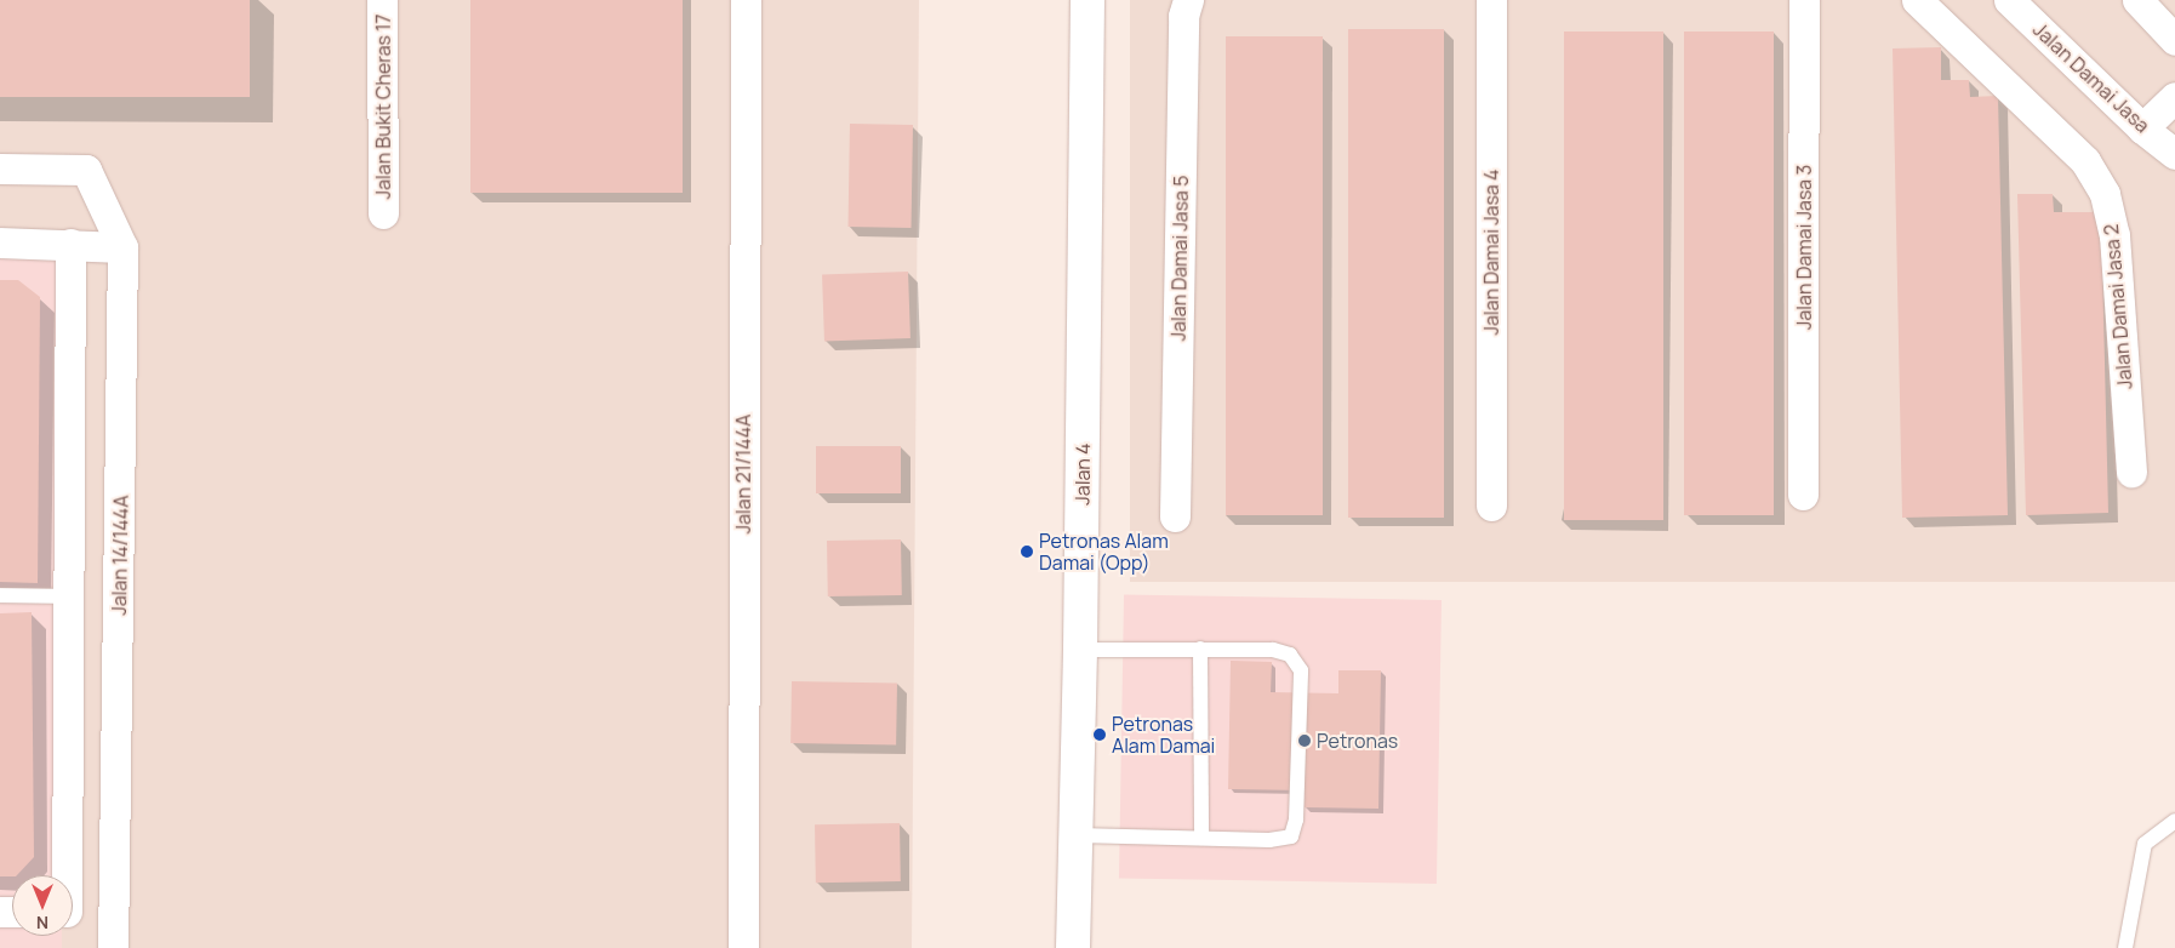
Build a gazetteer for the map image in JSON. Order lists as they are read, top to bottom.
{
  "streets": {
    "street": [
      "Jalan Damai Jasa",
      "Jalan Bukit Cheras 17",
      "Jalan Damai Jasa 3",
      "Jalan Damai Jasa 4",
      "Jalan Damai Jasa 5",
      "Jalan Damai Jasa 2",
      "Jalan 21/144A",
      "Jalan 4",
      "Jalan 14/144A"
    ]
  },
  "places": ["Petronas Alam Damai (Opp)", "Petronas Alam Damai", "Petronas"],
  "north": "bottom"
}
